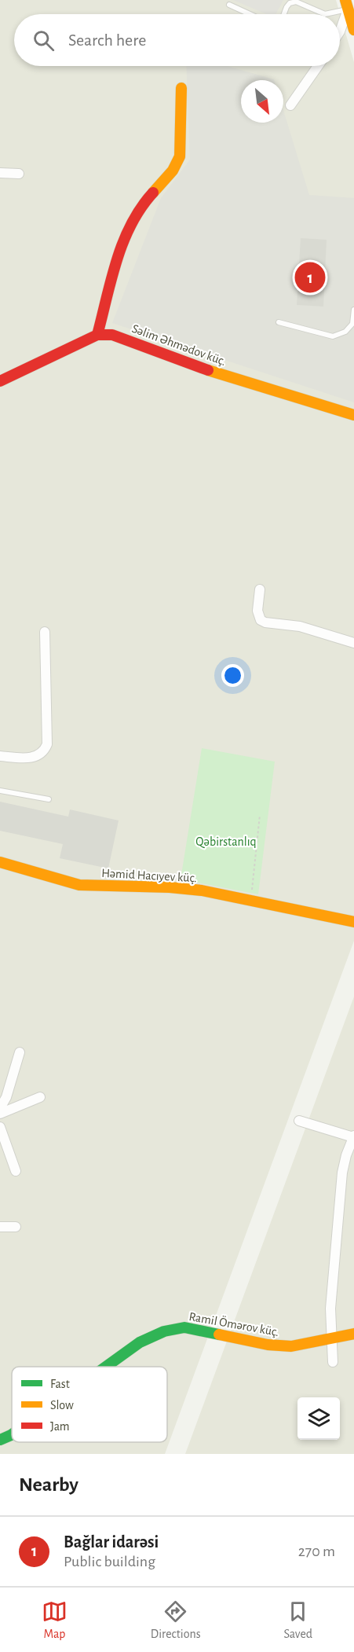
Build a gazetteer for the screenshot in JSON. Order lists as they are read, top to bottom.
{
  "streets": {
    "street": ["Səlim Əhmədov küç.", "Həmid Hacıyev küç.", "Ramil Ömərov küç."]
  },
  "parks": ["Qəbirstanlıq"],
  "legend": ["Fast", "Slow", "Jam"],
  "north": "bottom right",
  "page": {
    "search": "Search here",
    "pins": "1",
    "heading": "Nearby",
    "list": [
      {
        "mark": "1",
        "name": "Bağlar idarəsi",
        "note": "Public building",
        "value": "270 m"
      }
    ],
    "nav": ["Map", "Directions", "Saved"]
  }
}
